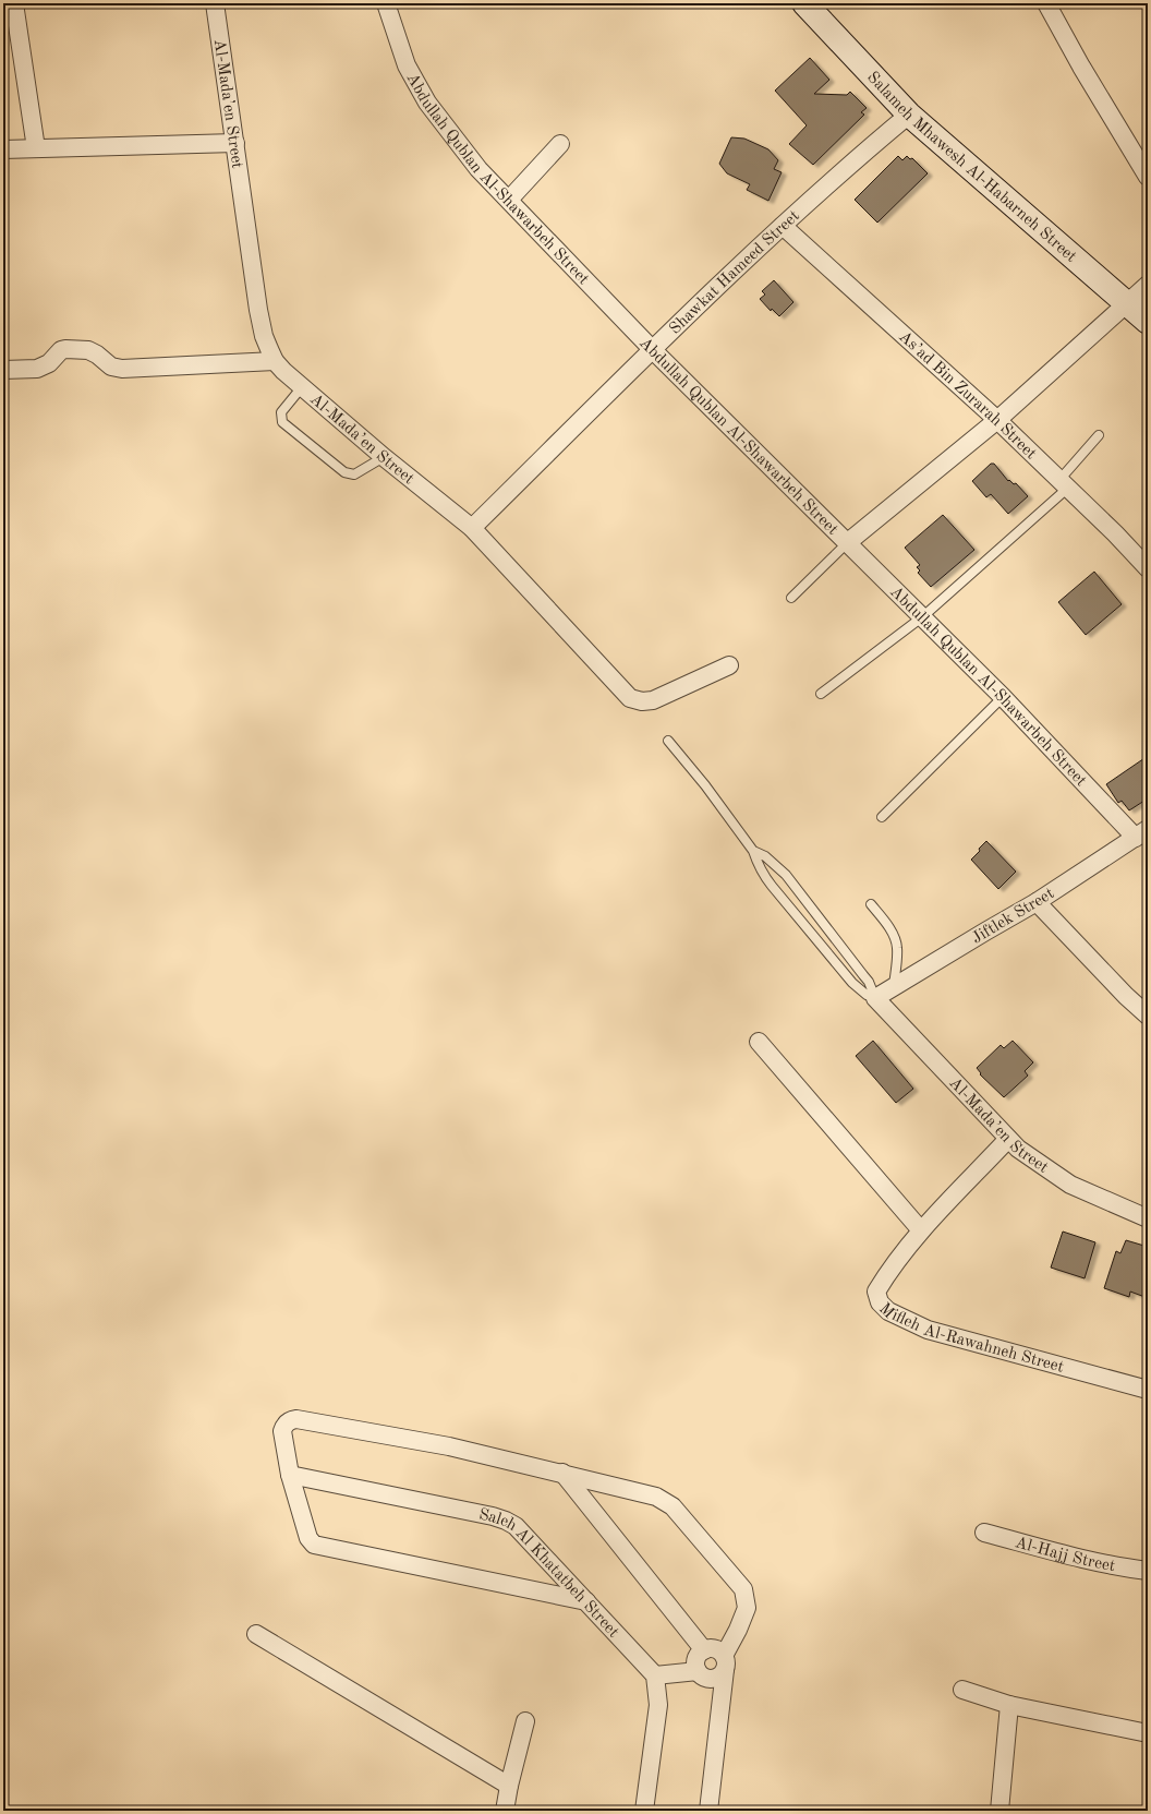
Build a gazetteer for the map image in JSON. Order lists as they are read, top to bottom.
{
  "streets": {
    "street": [
      "Al-Mada’en Street",
      "Salameh Mhawesh Al-Habarneh Street",
      "Abdullah Qublan Al-Shawarbeh Street",
      "Shawkat Hameed Street",
      "As’ad Bin Zurarah Street",
      "Jiftlek Street",
      "Mifleh Al-Rawahneh Street",
      "Al-Hajj Street",
      "Saleh Al Khatatbeh Street"
    ]
  },
  "crossings": [
    ["Al-Mada’en Street", "Shawkat Hameed Street"],
    ["Al-Mada’en Street", "Jiftlek Street"],
    ["Al-Mada’en Street", "Mifleh Al-Rawahneh Street"],
    ["Salameh Mhawesh Al-Habarneh Street", "Shawkat Hameed Street"],
    ["Abdullah Qublan Al-Shawarbeh Street", "Shawkat Hameed Street"],
    ["Abdullah Qublan Al-Shawarbeh Street", "Jiftlek Street"],
    ["Shawkat Hameed Street", "As’ad Bin Zurarah Street"]
  ]
}
